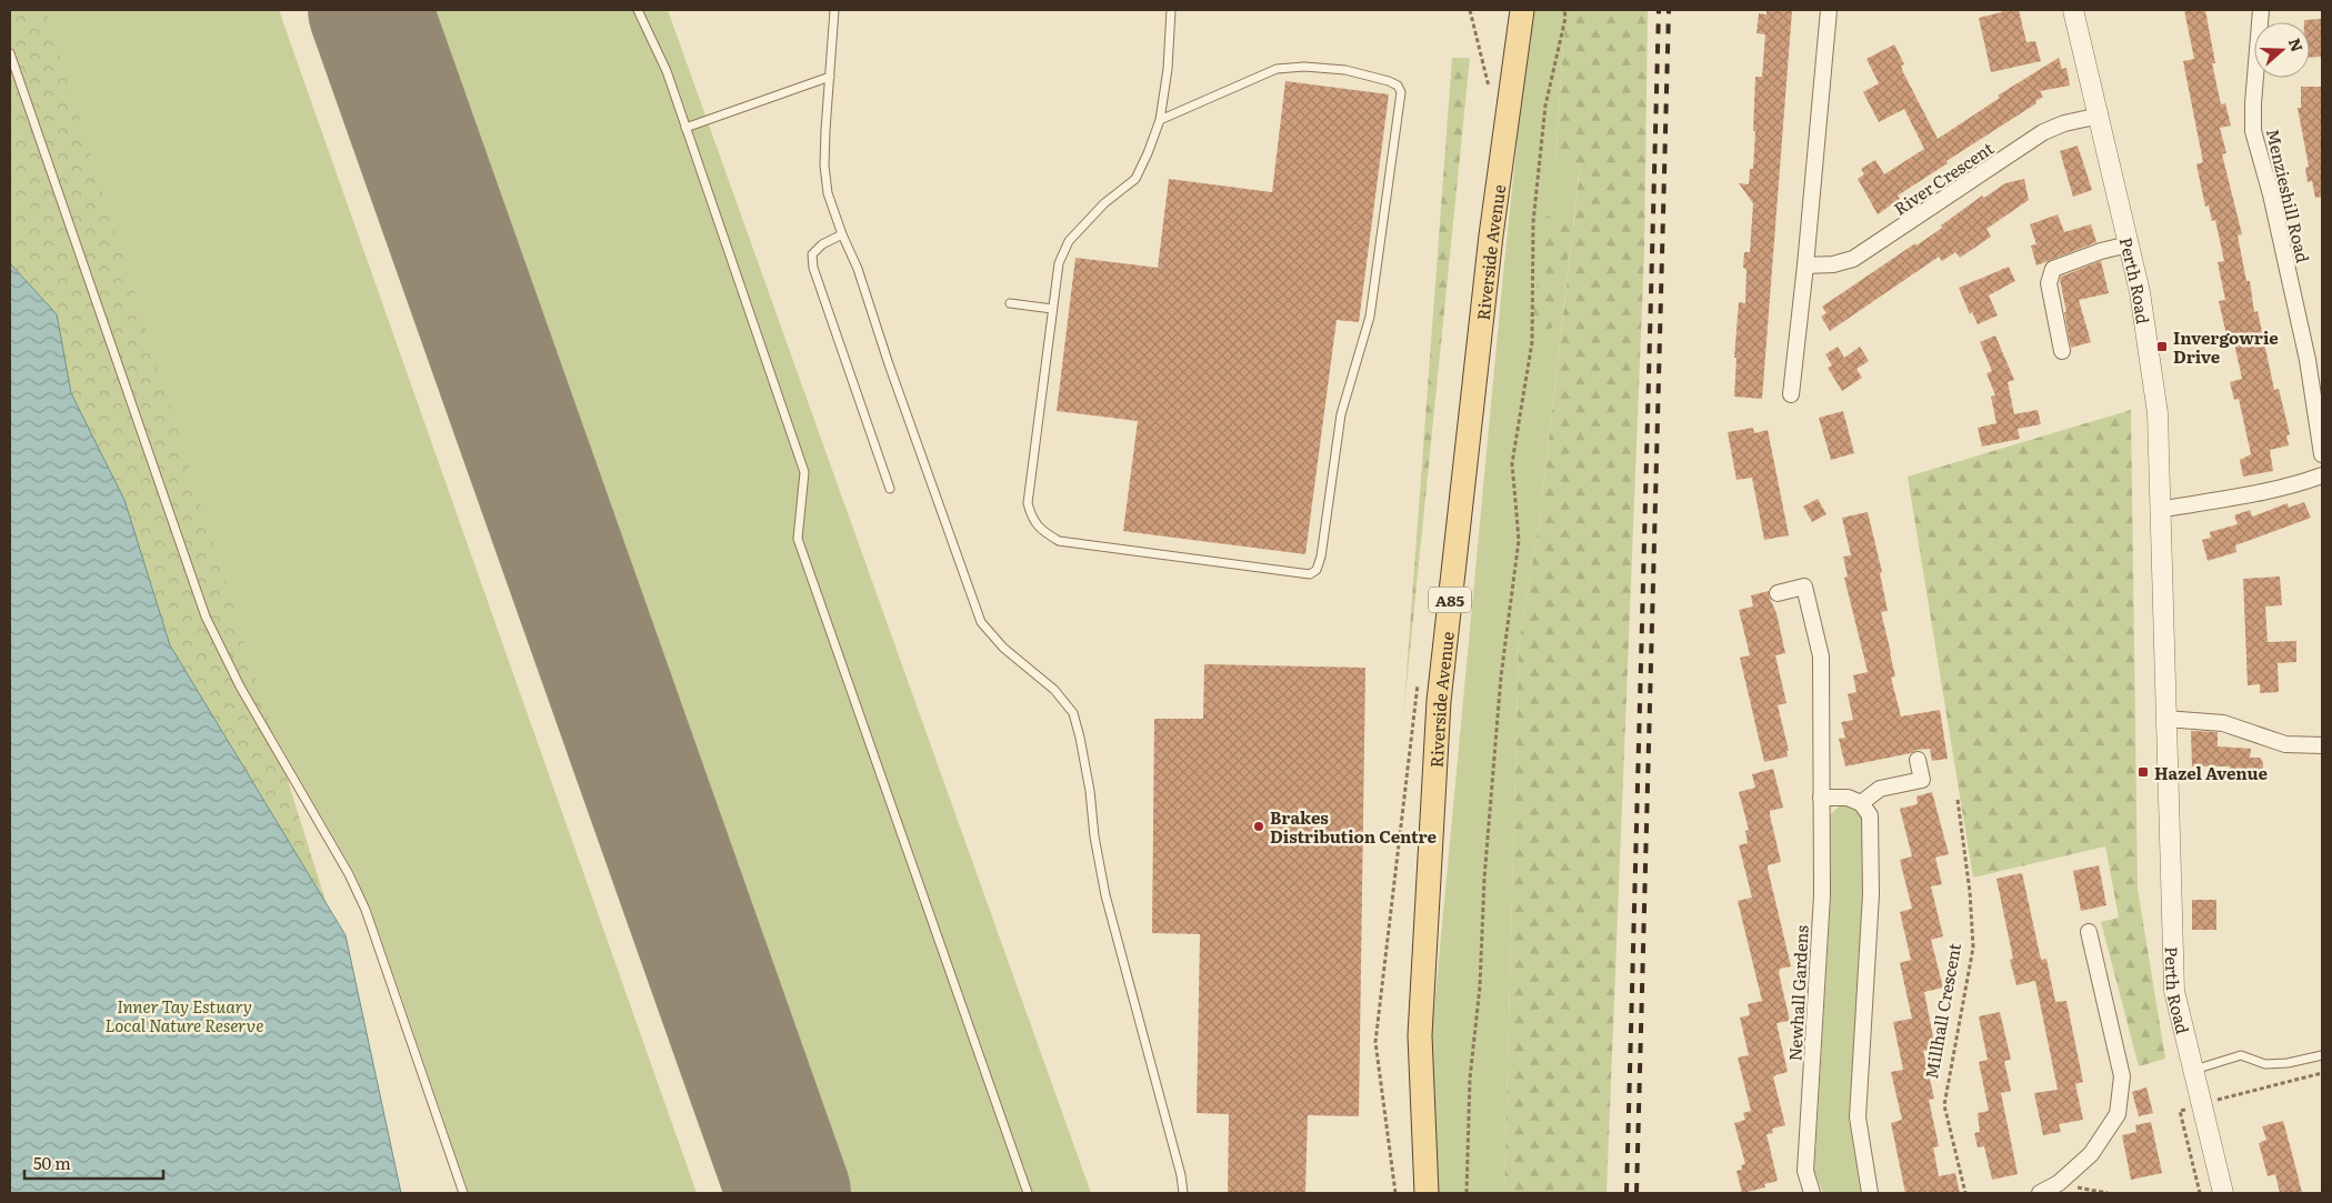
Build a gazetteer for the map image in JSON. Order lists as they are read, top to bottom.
{
  "streets": {
    "main road": ["Riverside Avenue", "A85"],
    "street": [
      "River Crescent",
      "Menzieshill Road",
      "Perth Road",
      "Newhall Gardens"
    ],
    "path": ["Millhall Crescent"]
  },
  "crossings": [
    ["River Crescent", "Perth Road"]
  ],
  "parks": ["Inner Tay Estuary Local Nature Reserve"],
  "places": {
    "transit": ["Invergowrie Drive", "Hazel Avenue"],
    "other": ["Brakes Distribution Centre"]
  },
  "scale_bar": "50 m",
  "north": "right"
}
